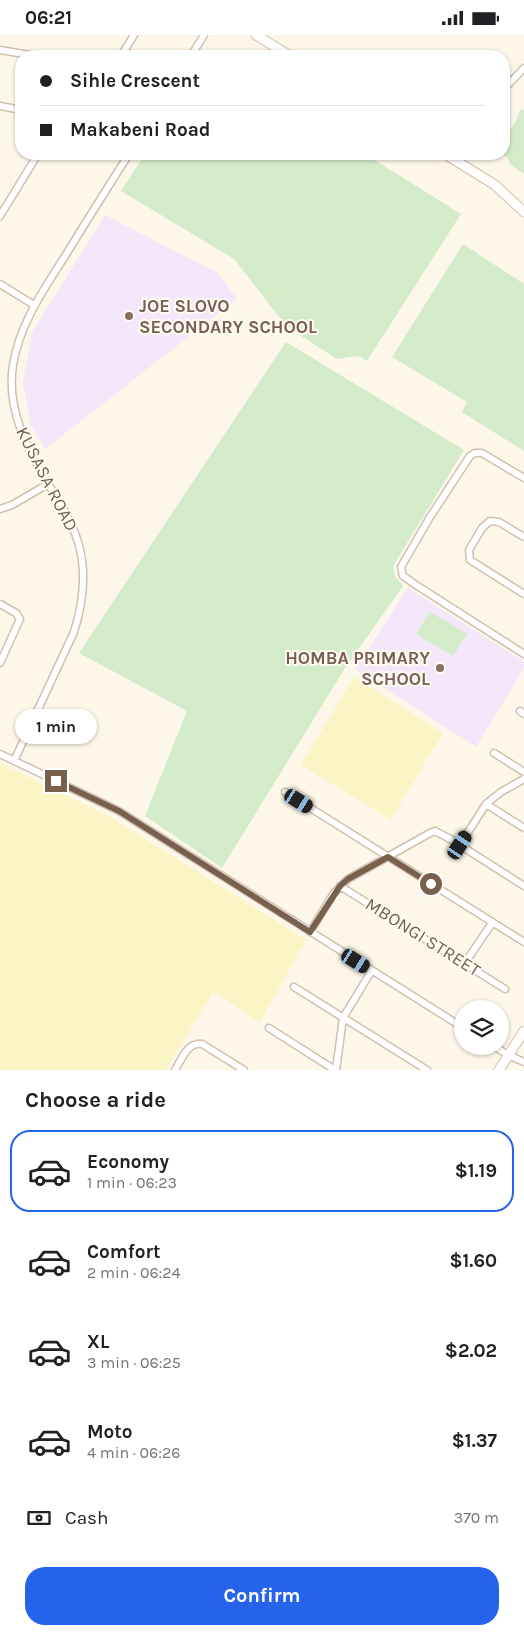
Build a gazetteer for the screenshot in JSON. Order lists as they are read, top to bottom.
{
  "streets": {
    "street": ["KUSASA ROAD", "MBONGI STREET"]
  },
  "places": ["JOE SLOVO SECONDARY SCHOOL", "HOMBA PRIMARY SCHOOL"],
  "page": {
    "status": "06:21",
    "banner": ["Sihle Crescent", "Makabeni Road"],
    "bubble": "1 min",
    "heading": "Choose a ride",
    "list": [
      {
        "name": "Economy",
        "note": "1 min · 06:23",
        "value": "$1.19"
      },
      {
        "name": "Comfort",
        "note": "2 min · 06:24",
        "value": "$1.60"
      },
      {
        "name": "XL",
        "note": "3 min · 06:25",
        "value": "$2.02"
      },
      {
        "name": "Moto",
        "note": "4 min · 06:26",
        "value": "$1.37"
      }
    ],
    "pay": ["Cash", "370 m"],
    "buttons": "Confirm"
  }
}
